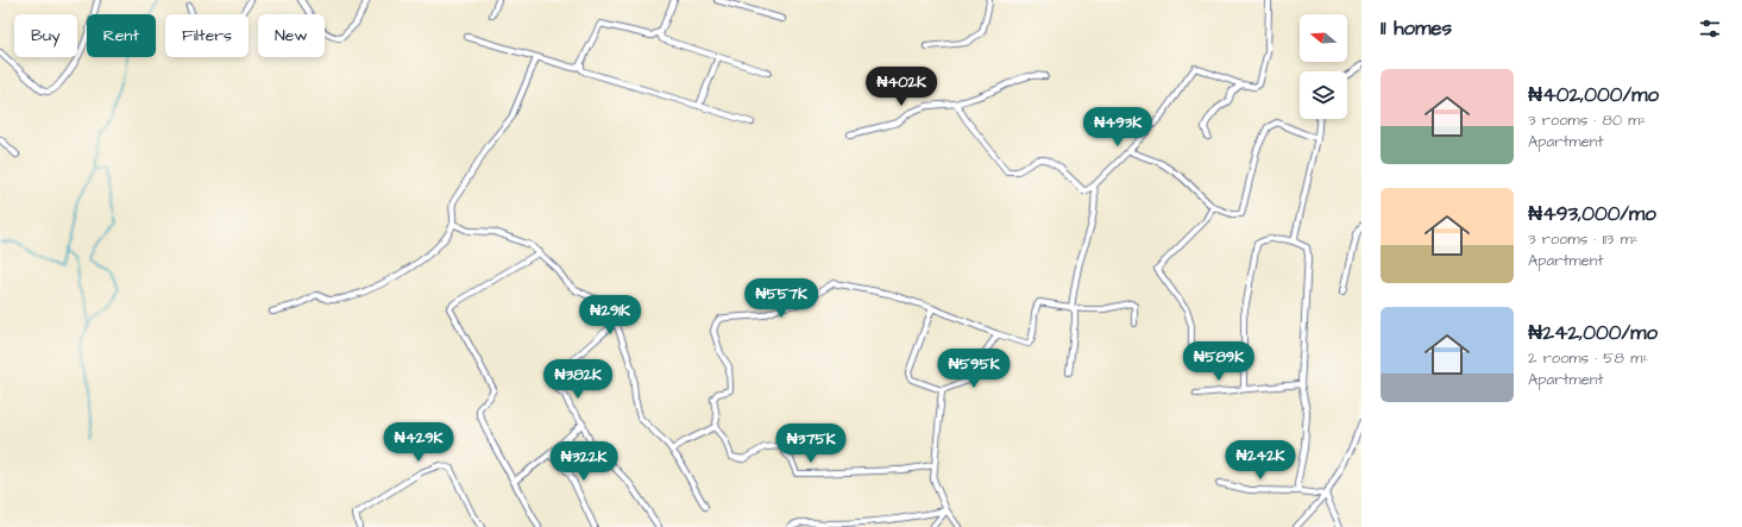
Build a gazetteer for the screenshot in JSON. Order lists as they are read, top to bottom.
{
  "north": "left",
  "page": {
    "heading": "11 homes",
    "chip": [
      "Buy",
      "Rent",
      "Filters",
      "New"
    ],
    "list": [
      {
        "name": "₦402,000/mo",
        "note": "3 rooms · 80 m² · Apartment"
      },
      {
        "name": "₦493,000/mo",
        "note": "3 rooms · 113 m² · Apartment"
      },
      {
        "name": "₦242,000/mo",
        "note": "2 rooms · 58 m² · Apartment"
      }
    ],
    "price": [
      "₦402K",
      "₦493K",
      "₦557K",
      "₦291K",
      "₦589K",
      "₦595K",
      "₦382K",
      "₦429K",
      "₦375K",
      "₦242K",
      "₦322K"
    ]
  }
}
